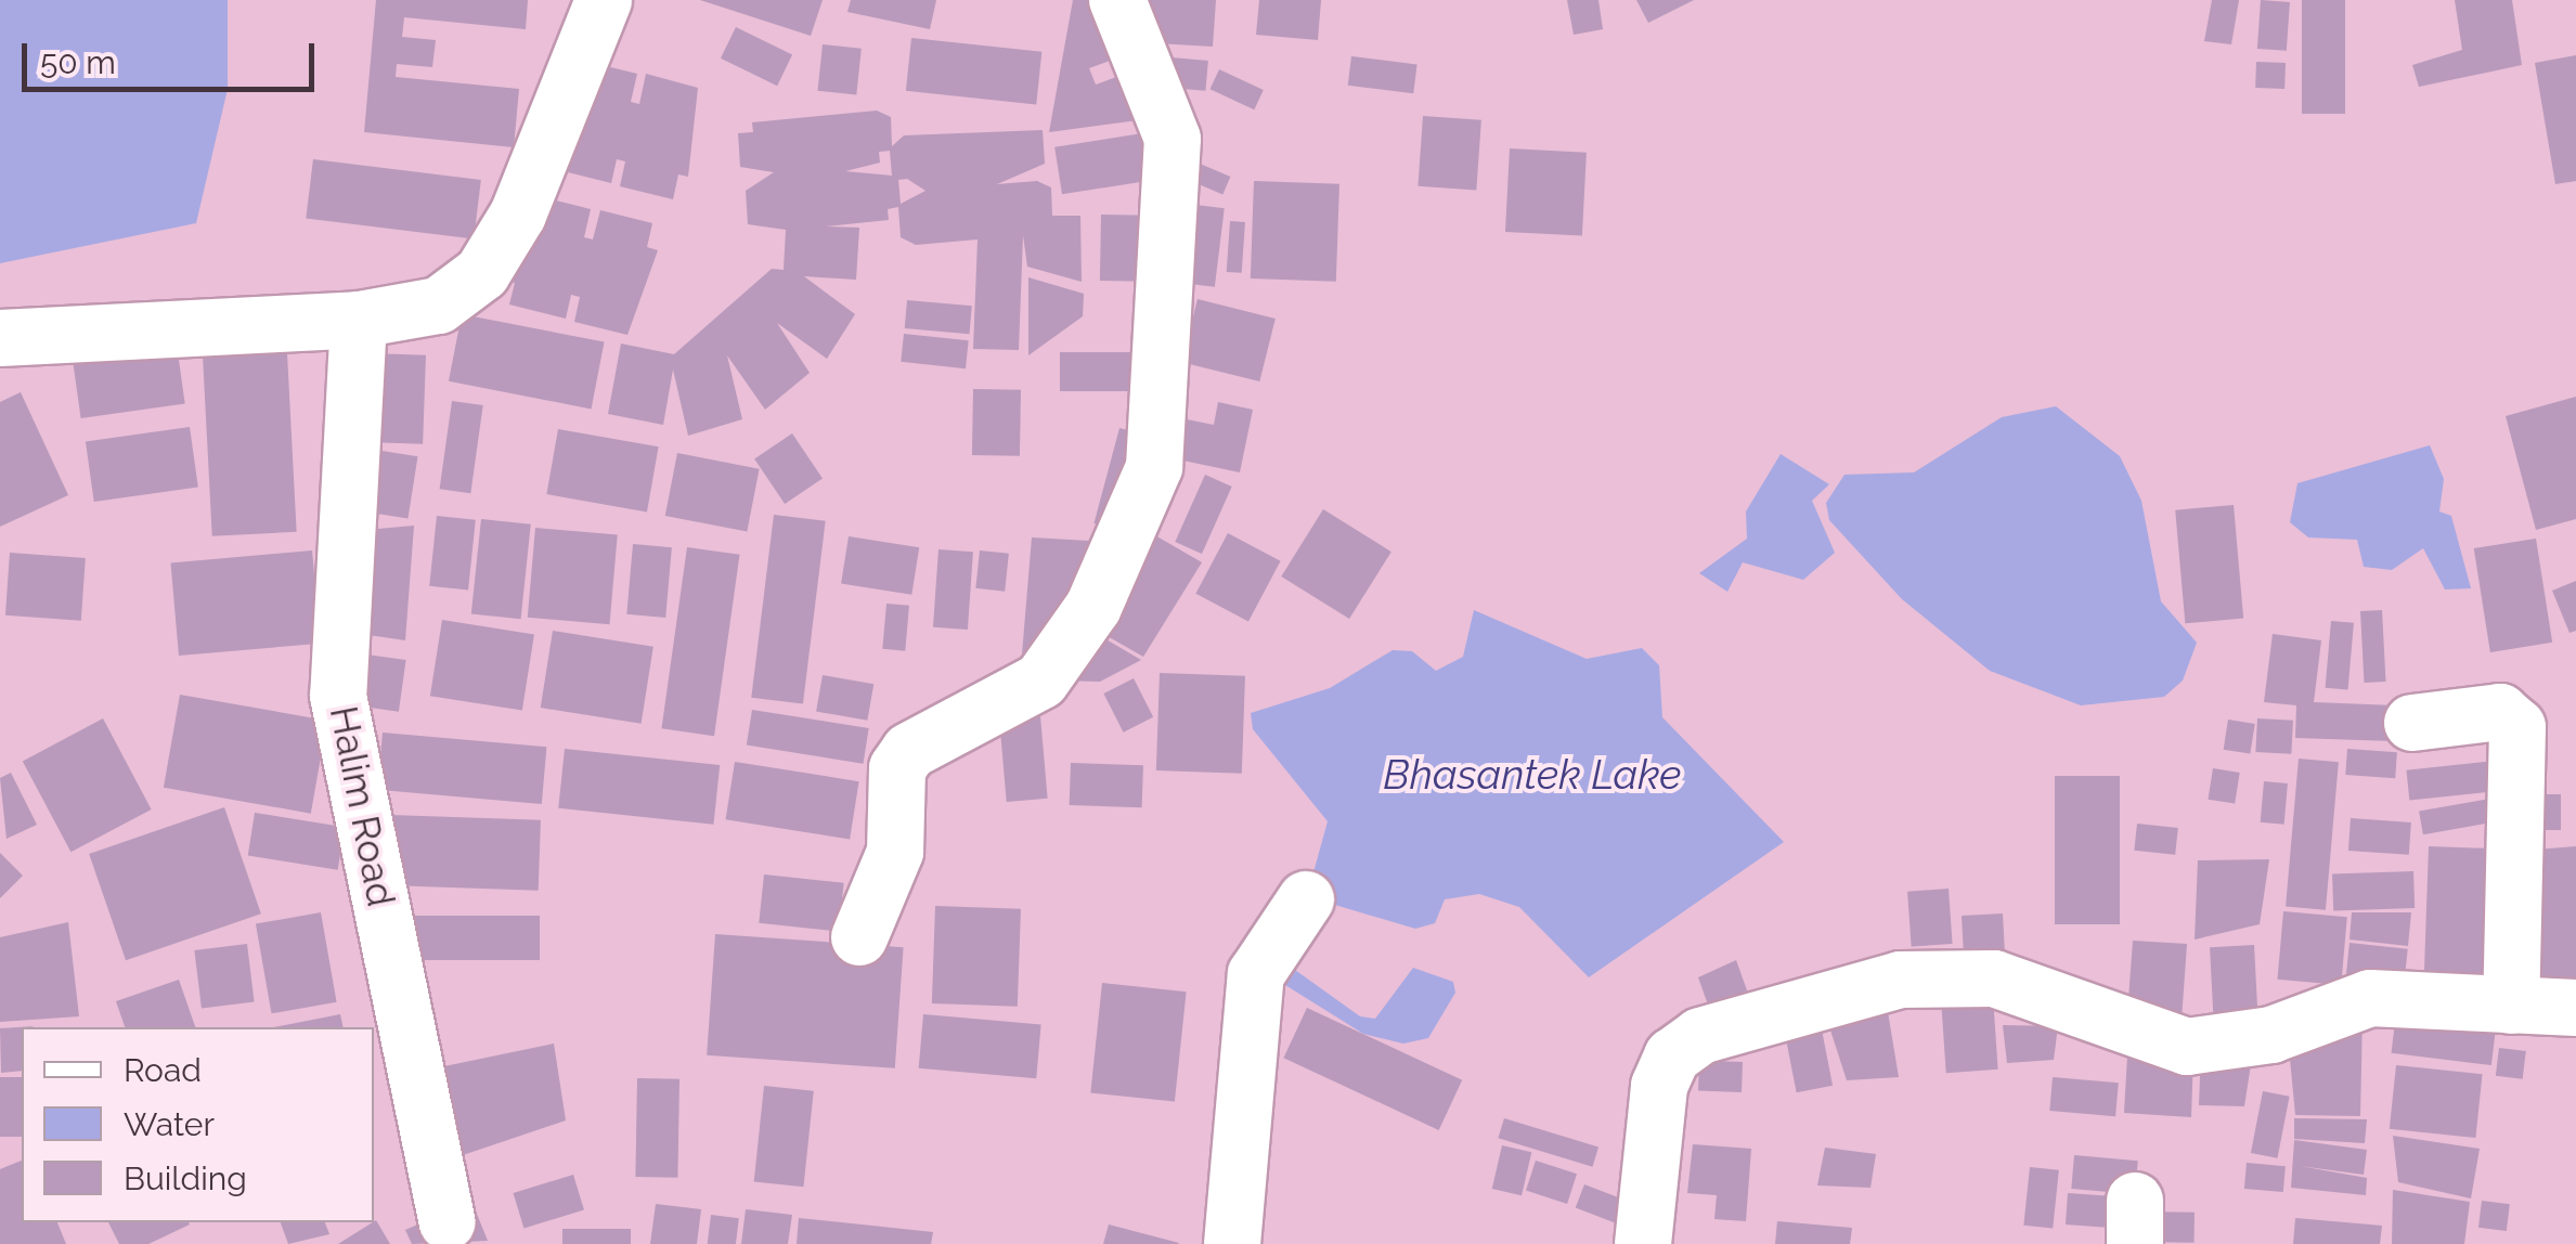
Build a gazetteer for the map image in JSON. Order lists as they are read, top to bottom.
{
  "streets": {
    "street": ["Halim Road"]
  },
  "water": ["Bhasantek Lake"],
  "legend": ["Road", "Water", "Building"],
  "scale_bar": "50 m"
}
